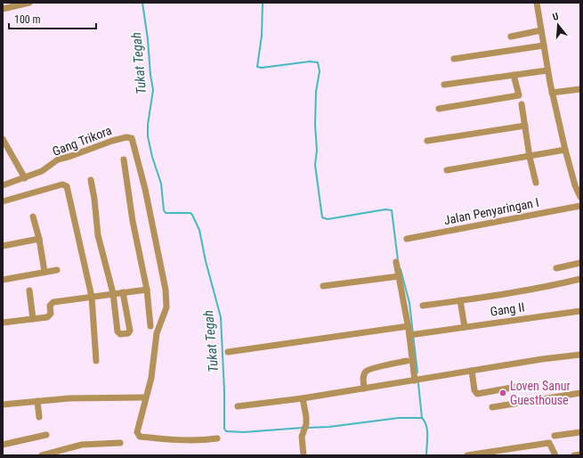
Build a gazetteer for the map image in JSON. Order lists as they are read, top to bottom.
{
  "streets": {
    "street": ["Gang Trikora", "Jalan Penyaringan I", "Gang II"]
  },
  "water": ["Tukat Tegah"],
  "places": ["Loven Sanur Guesthouse"],
  "scale_bar": "100 m",
  "north": "top"
}
